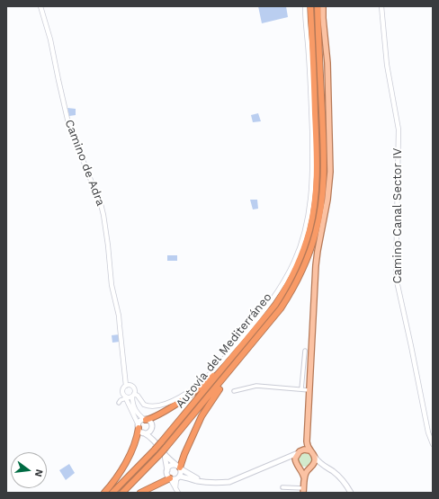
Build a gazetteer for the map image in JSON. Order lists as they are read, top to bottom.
{
  "streets": {
    "highway": ["Autovía del Mediterráneo"],
    "street": ["Camino de Adra", "Camino Canal Sector IV"]
  },
  "north": "right"
}
